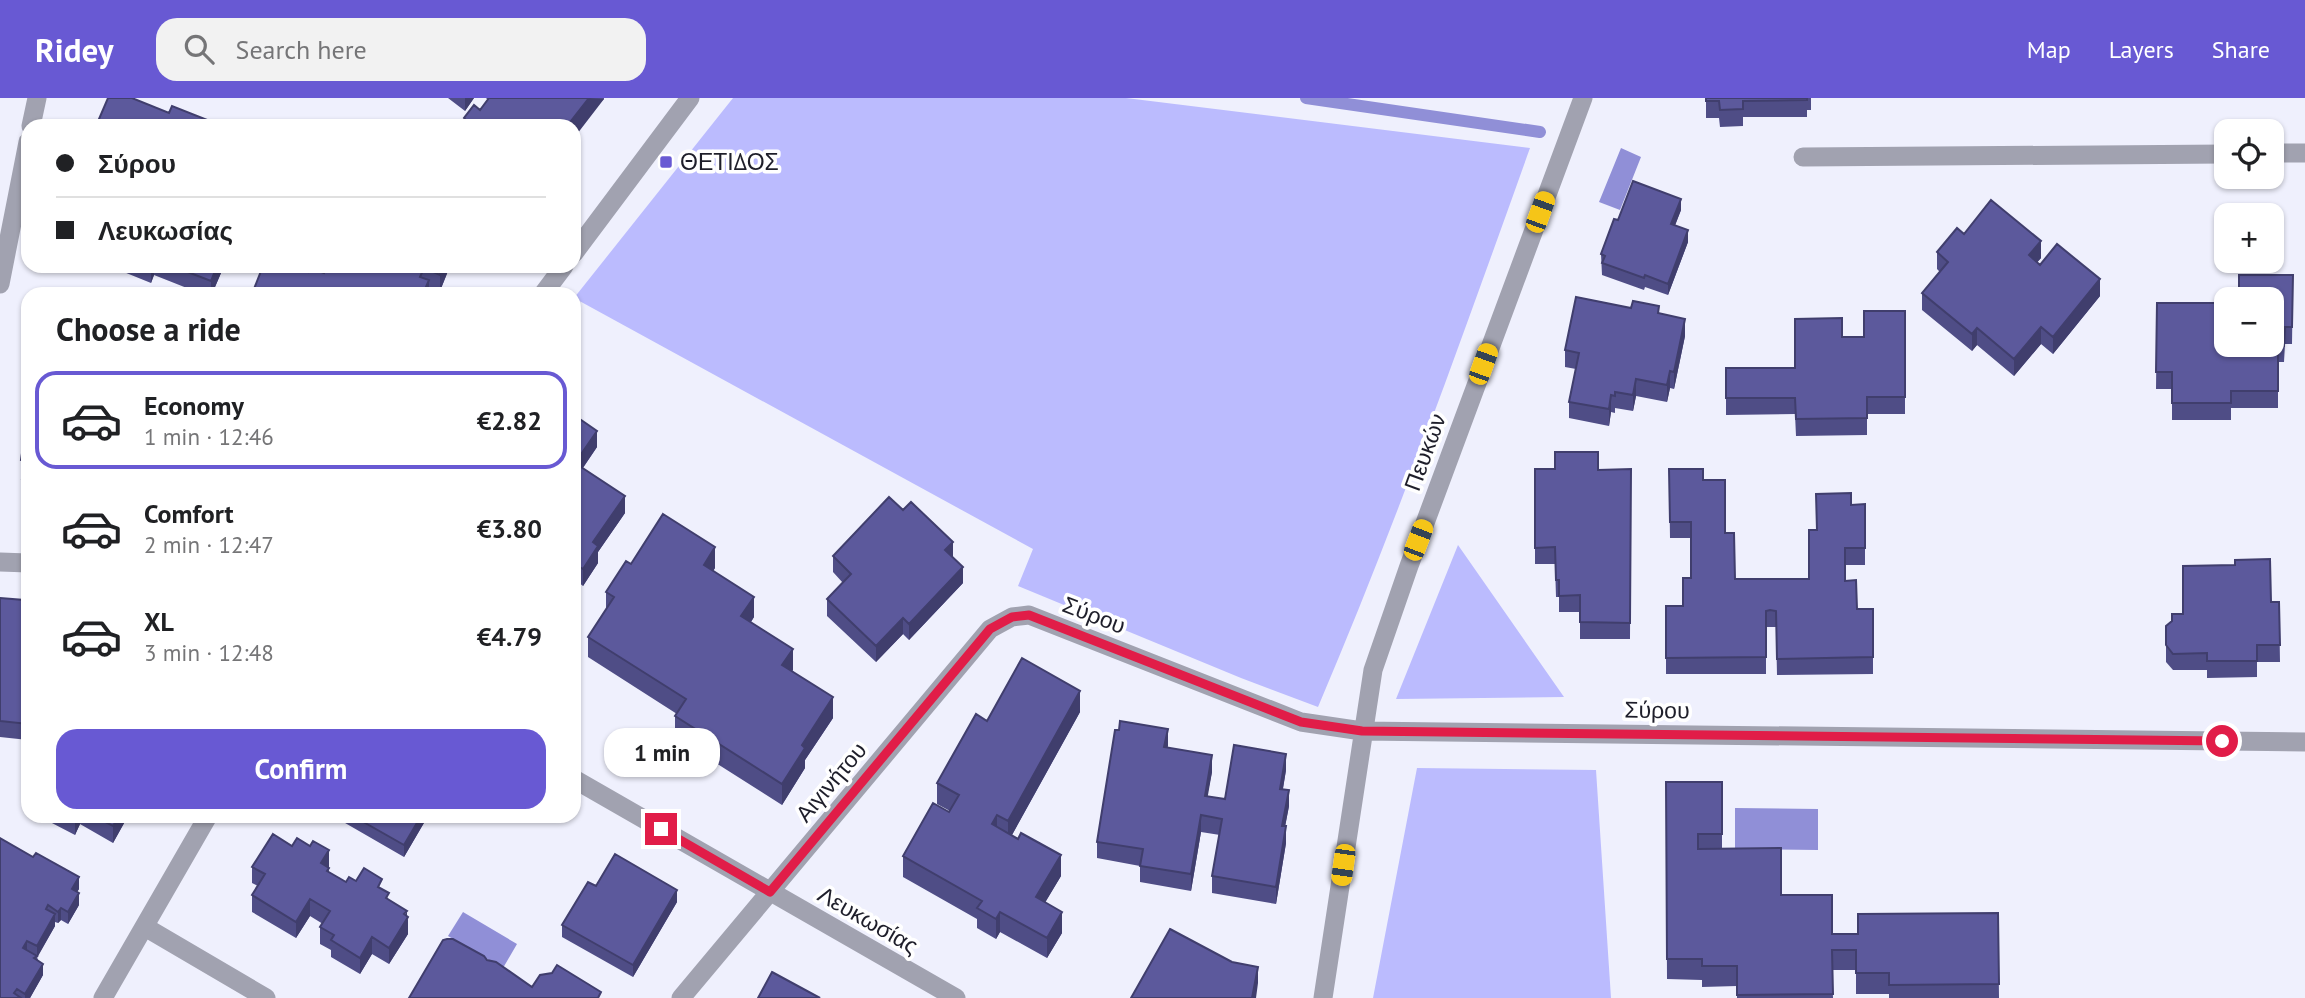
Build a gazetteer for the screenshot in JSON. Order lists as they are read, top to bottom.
{
  "streets": {
    "street": [
      "Πευκών",
      "Σύρου",
      "Αιγινήτου",
      "Λευκωσίας"
    ]
  },
  "crossings": [
    ["Πευκών", "Σύρου"],
    ["Σύρου", "Αιγινήτου"],
    ["Αιγινήτου", "Λευκωσίας"]
  ],
  "places": {
    "transit": ["ΘΕΤΙΔΟΣ"]
  },
  "page": {
    "header": "Ridey",
    "search": "Search here",
    "nav": ["Map", "Layers", "Share"],
    "map_buttons": ["+", "−"],
    "banner": ["Σύρου", "Λευκωσίας"],
    "heading": "Choose a ride",
    "list": [
      {
        "name": "Economy",
        "note": "1 min · 12:46",
        "value": "€2.82"
      },
      {
        "name": "Comfort",
        "note": "2 min · 12:47",
        "value": "€3.80"
      },
      {
        "name": "XL",
        "note": "3 min · 12:48",
        "value": "€4.79"
      }
    ],
    "buttons": "Confirm",
    "bubble": "1 min"
  }
}
